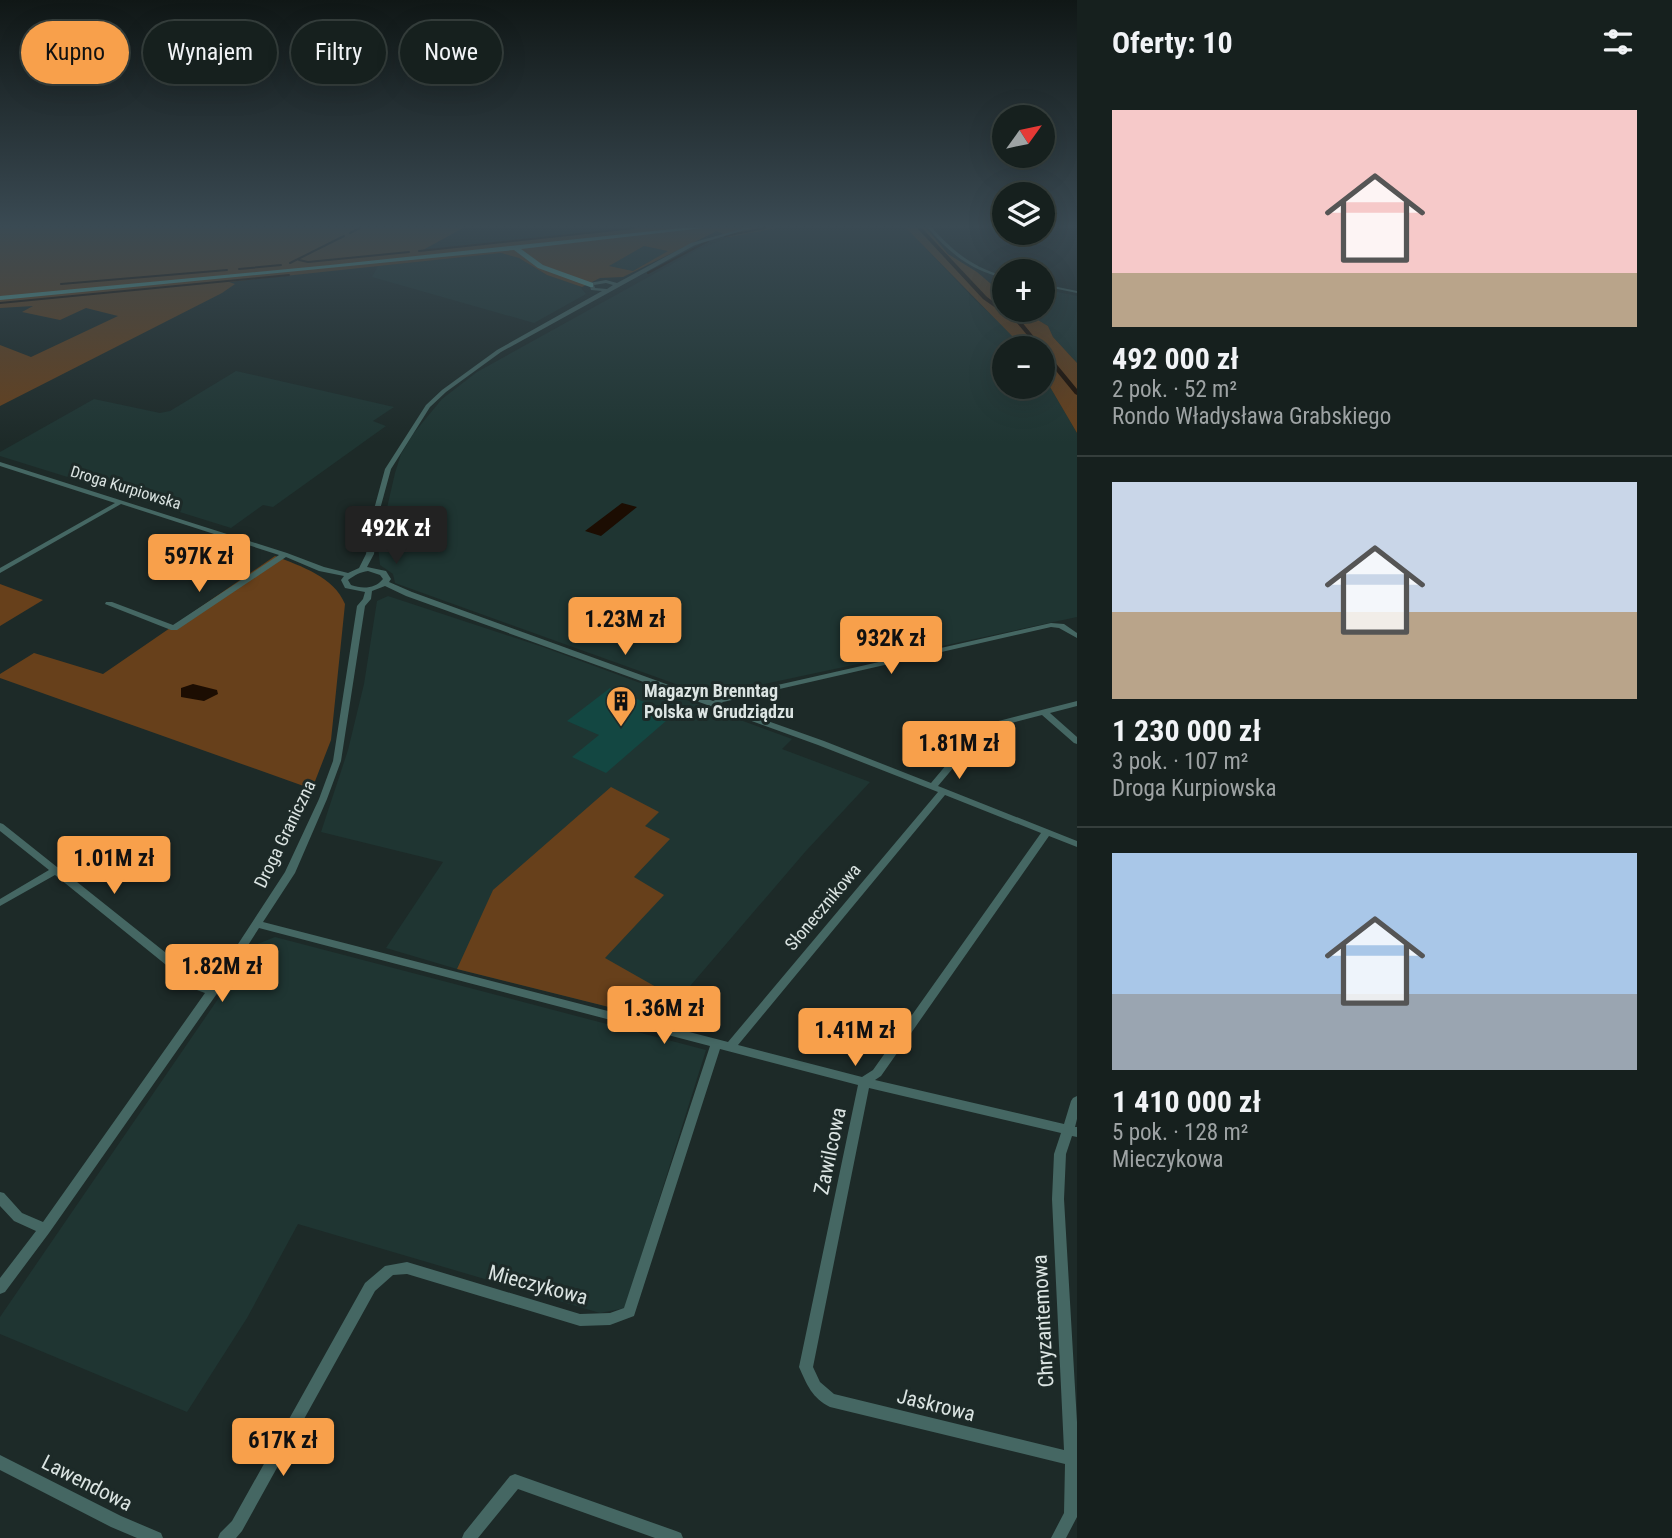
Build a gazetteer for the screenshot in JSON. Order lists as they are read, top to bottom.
{
  "streets": {
    "street": [
      "Droga Kurpiowska",
      "Droga Graniczna",
      "Słonecznikowa",
      "Zawilcowa",
      "Mieczykowa",
      "Chryzantemowa",
      "Jaskrowa",
      "Lawendowa"
    ]
  },
  "crossings": [
    ["Droga Kurpiowska", "Droga Graniczna"],
    ["Zawilcowa", "Jaskrowa"],
    ["Chryzantemowa", "Jaskrowa"]
  ],
  "places": {
    "building": ["Magazyn Brenntag Polska w Grudziądzu"]
  },
  "north": "top right",
  "page": {
    "heading": "Oferty: 10",
    "chip": [
      "Kupno",
      "Wynajem",
      "Filtry",
      "Nowe"
    ],
    "list": [
      {
        "name": "492 000 zł",
        "note": "2 pok. · 52 m² · Rondo Władysława Grabskiego"
      },
      {
        "name": "1 230 000 zł",
        "note": "3 pok. · 107 m² · Droga Kurpiowska"
      },
      {
        "name": "1 410 000 zł",
        "note": "5 pok. · 128 m² · Mieczykowa"
      }
    ],
    "map_buttons": ["+", "−"],
    "price": [
      "492K zł",
      "597K zł",
      "1.23M zł",
      "932K zł",
      "1.81M zł",
      "1.01M zł",
      "1.82M zł",
      "1.36M zł",
      "1.41M zł",
      "617K zł"
    ]
  }
}
